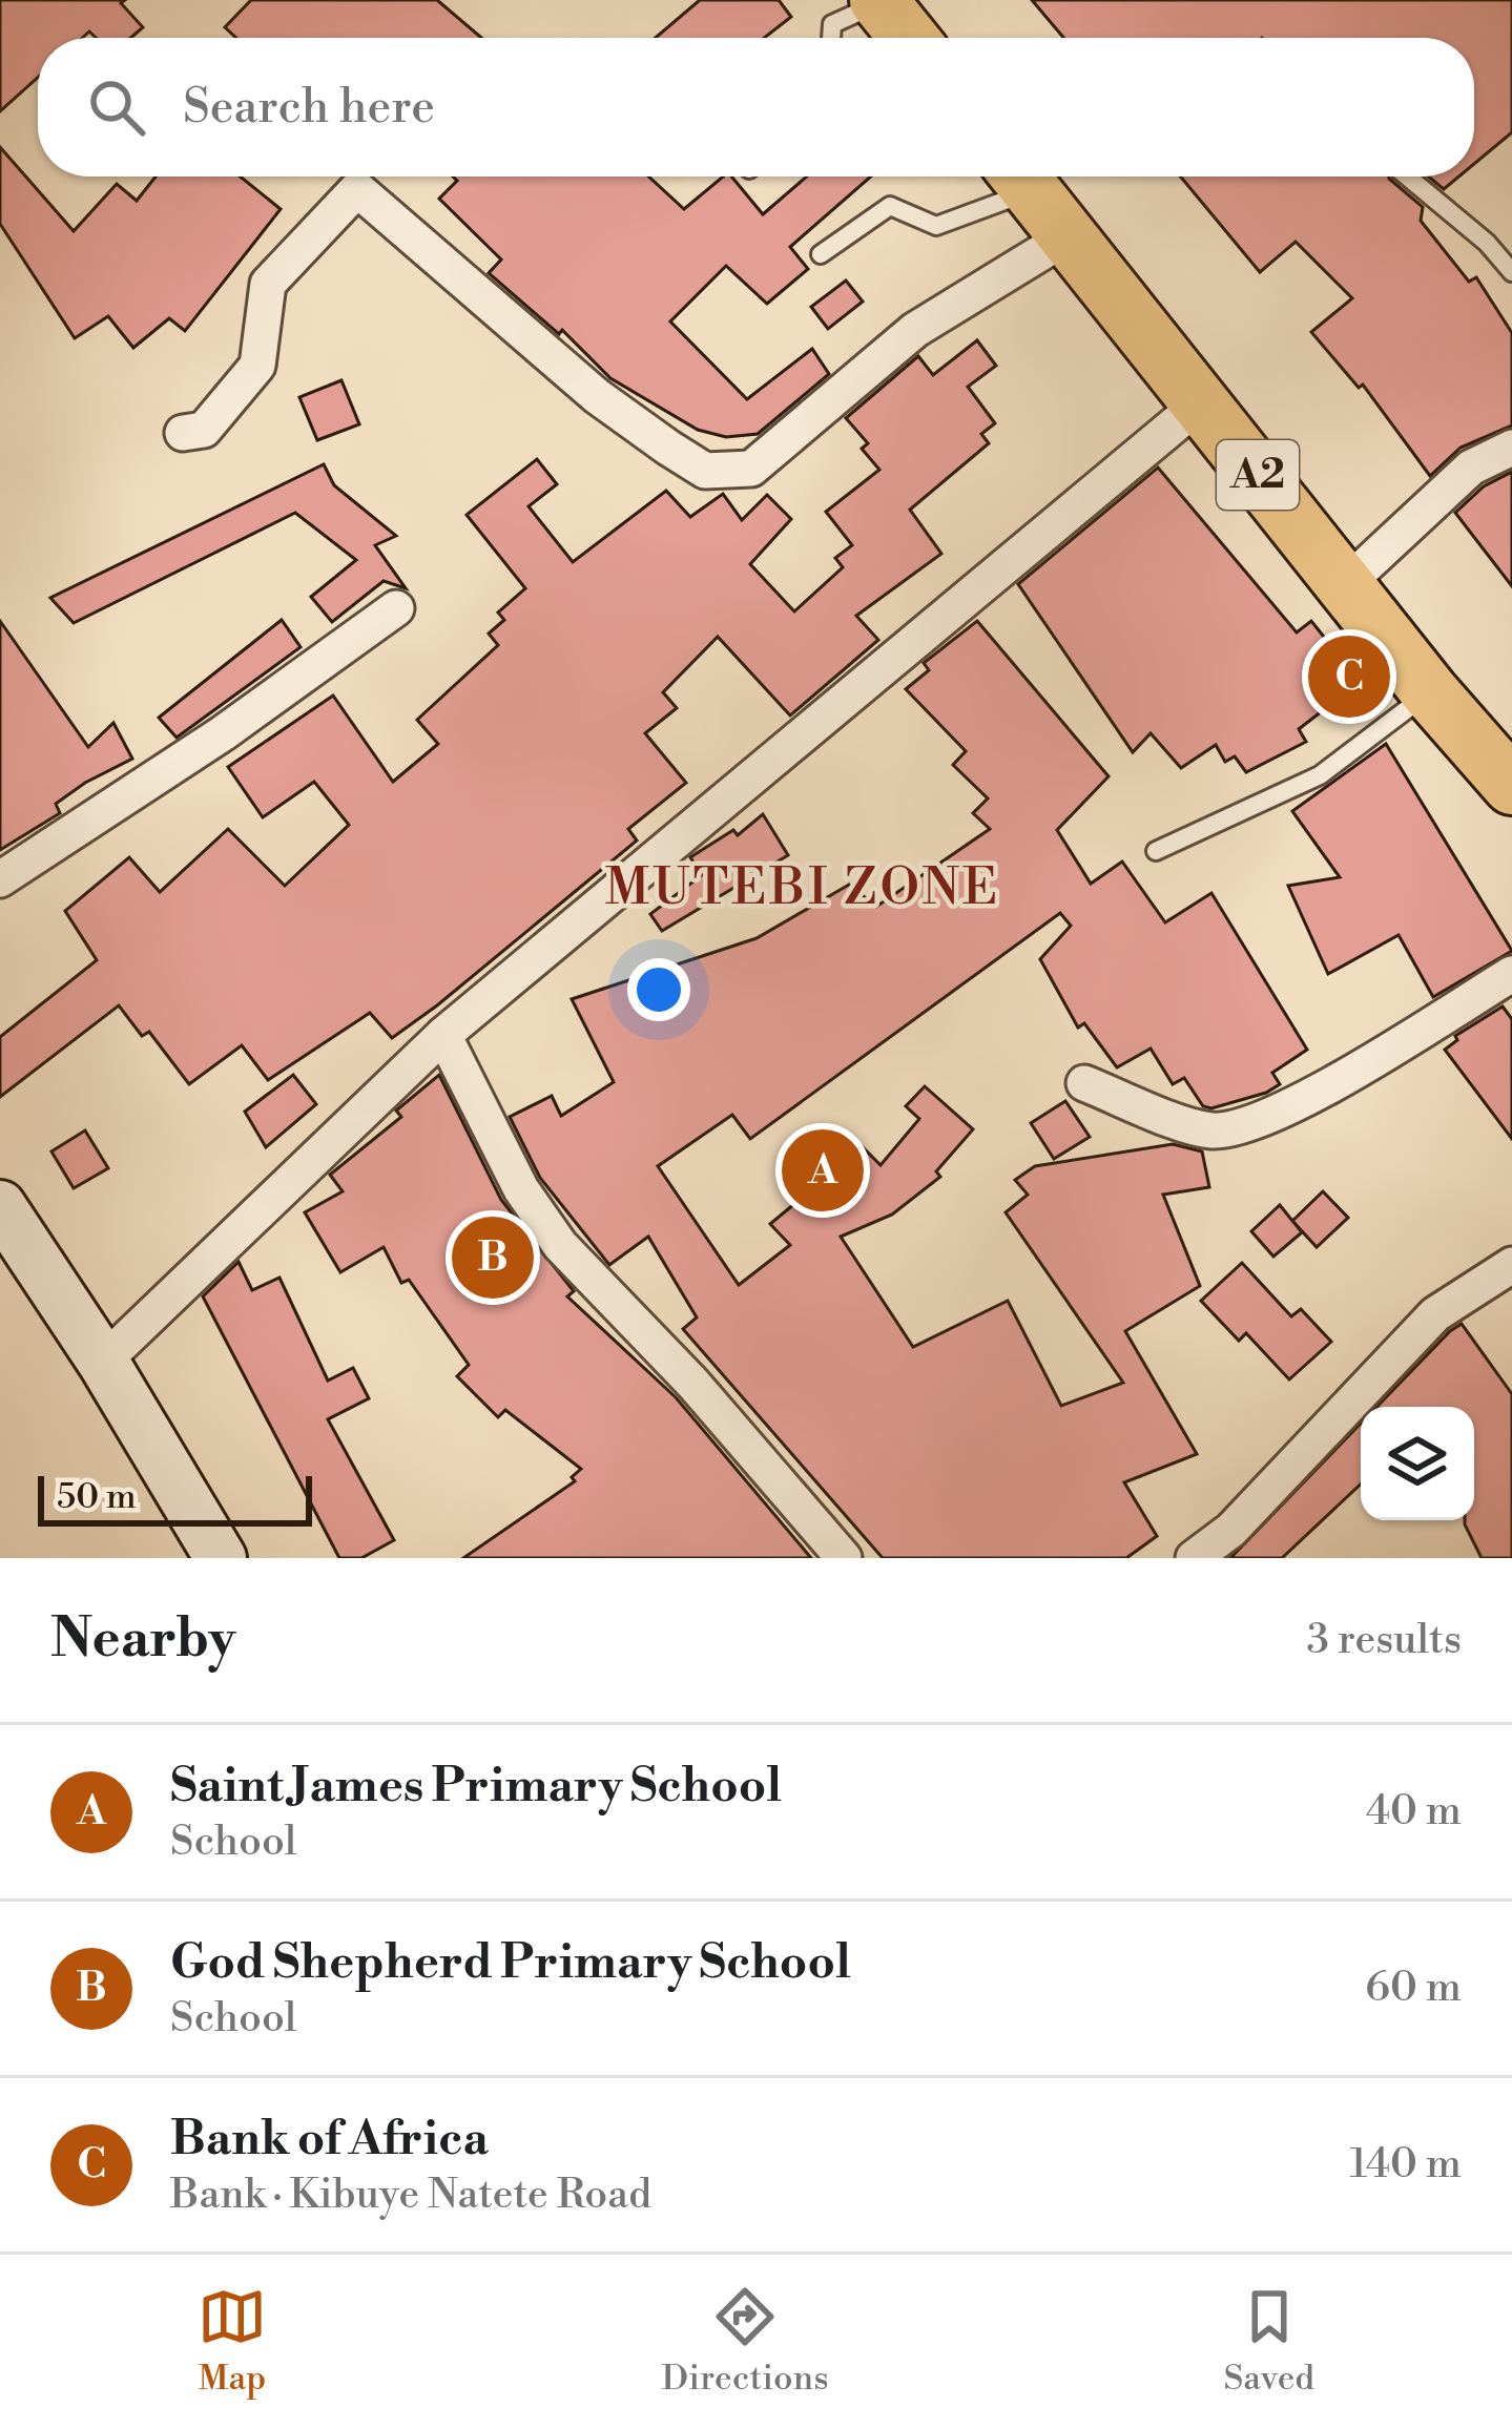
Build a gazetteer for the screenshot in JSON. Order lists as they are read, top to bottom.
{
  "streets": {
    "main road": ["A2"]
  },
  "districts": ["MUTEBI ZONE"],
  "scale_bar": "50 m",
  "page": {
    "search": "Search here",
    "pins": ["C", "A", "B"],
    "scale": "50 m",
    "heading": ["Nearby", "3 results"],
    "list": [
      {
        "mark": "A",
        "name": "Saint James Primary School",
        "note": "School",
        "value": "40 m"
      },
      {
        "mark": "B",
        "name": "God Shepherd Primary School",
        "note": "School",
        "value": "60 m"
      },
      {
        "mark": "C",
        "name": "Bank of Africa",
        "note": "Bank · Kibuye Natete Road",
        "value": "140 m"
      }
    ],
    "nav": ["Map", "Directions", "Saved"]
  }
}
